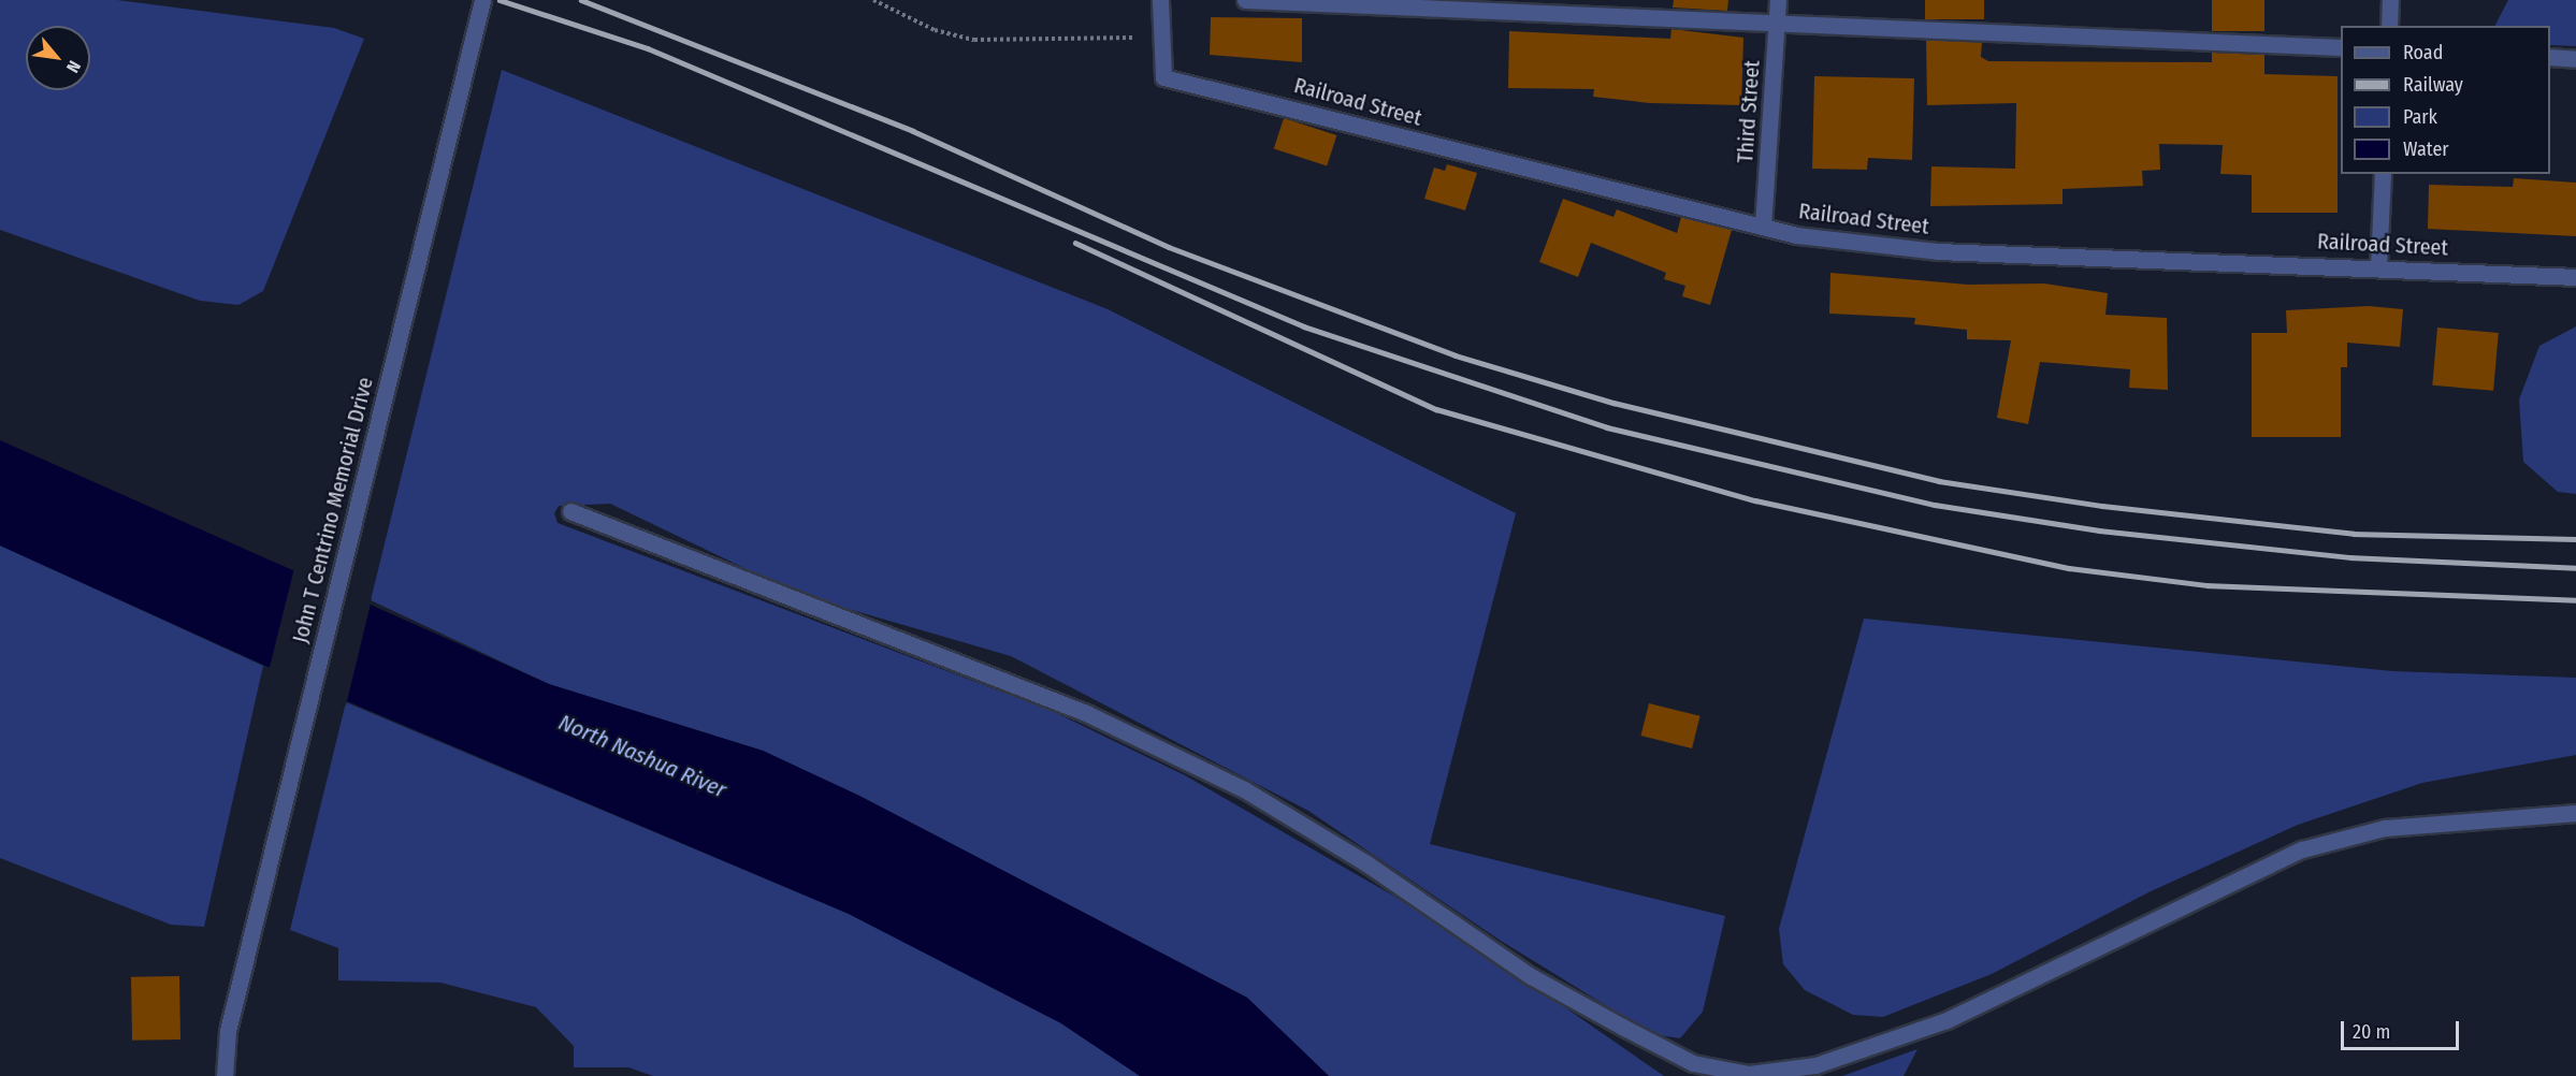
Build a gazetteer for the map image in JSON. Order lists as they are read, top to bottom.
{
  "streets": {
    "street": ["Railroad Street", "Third Street", "John T Centrino Memorial Drive"]
  },
  "crossings": [
    ["Railroad Street", "Third Street"]
  ],
  "water": ["North Nashua River"],
  "legend": [
    "Road",
    "Railway",
    "Park",
    "Water"
  ],
  "scale_bar": "20 m",
  "north": "bottom right"
}
